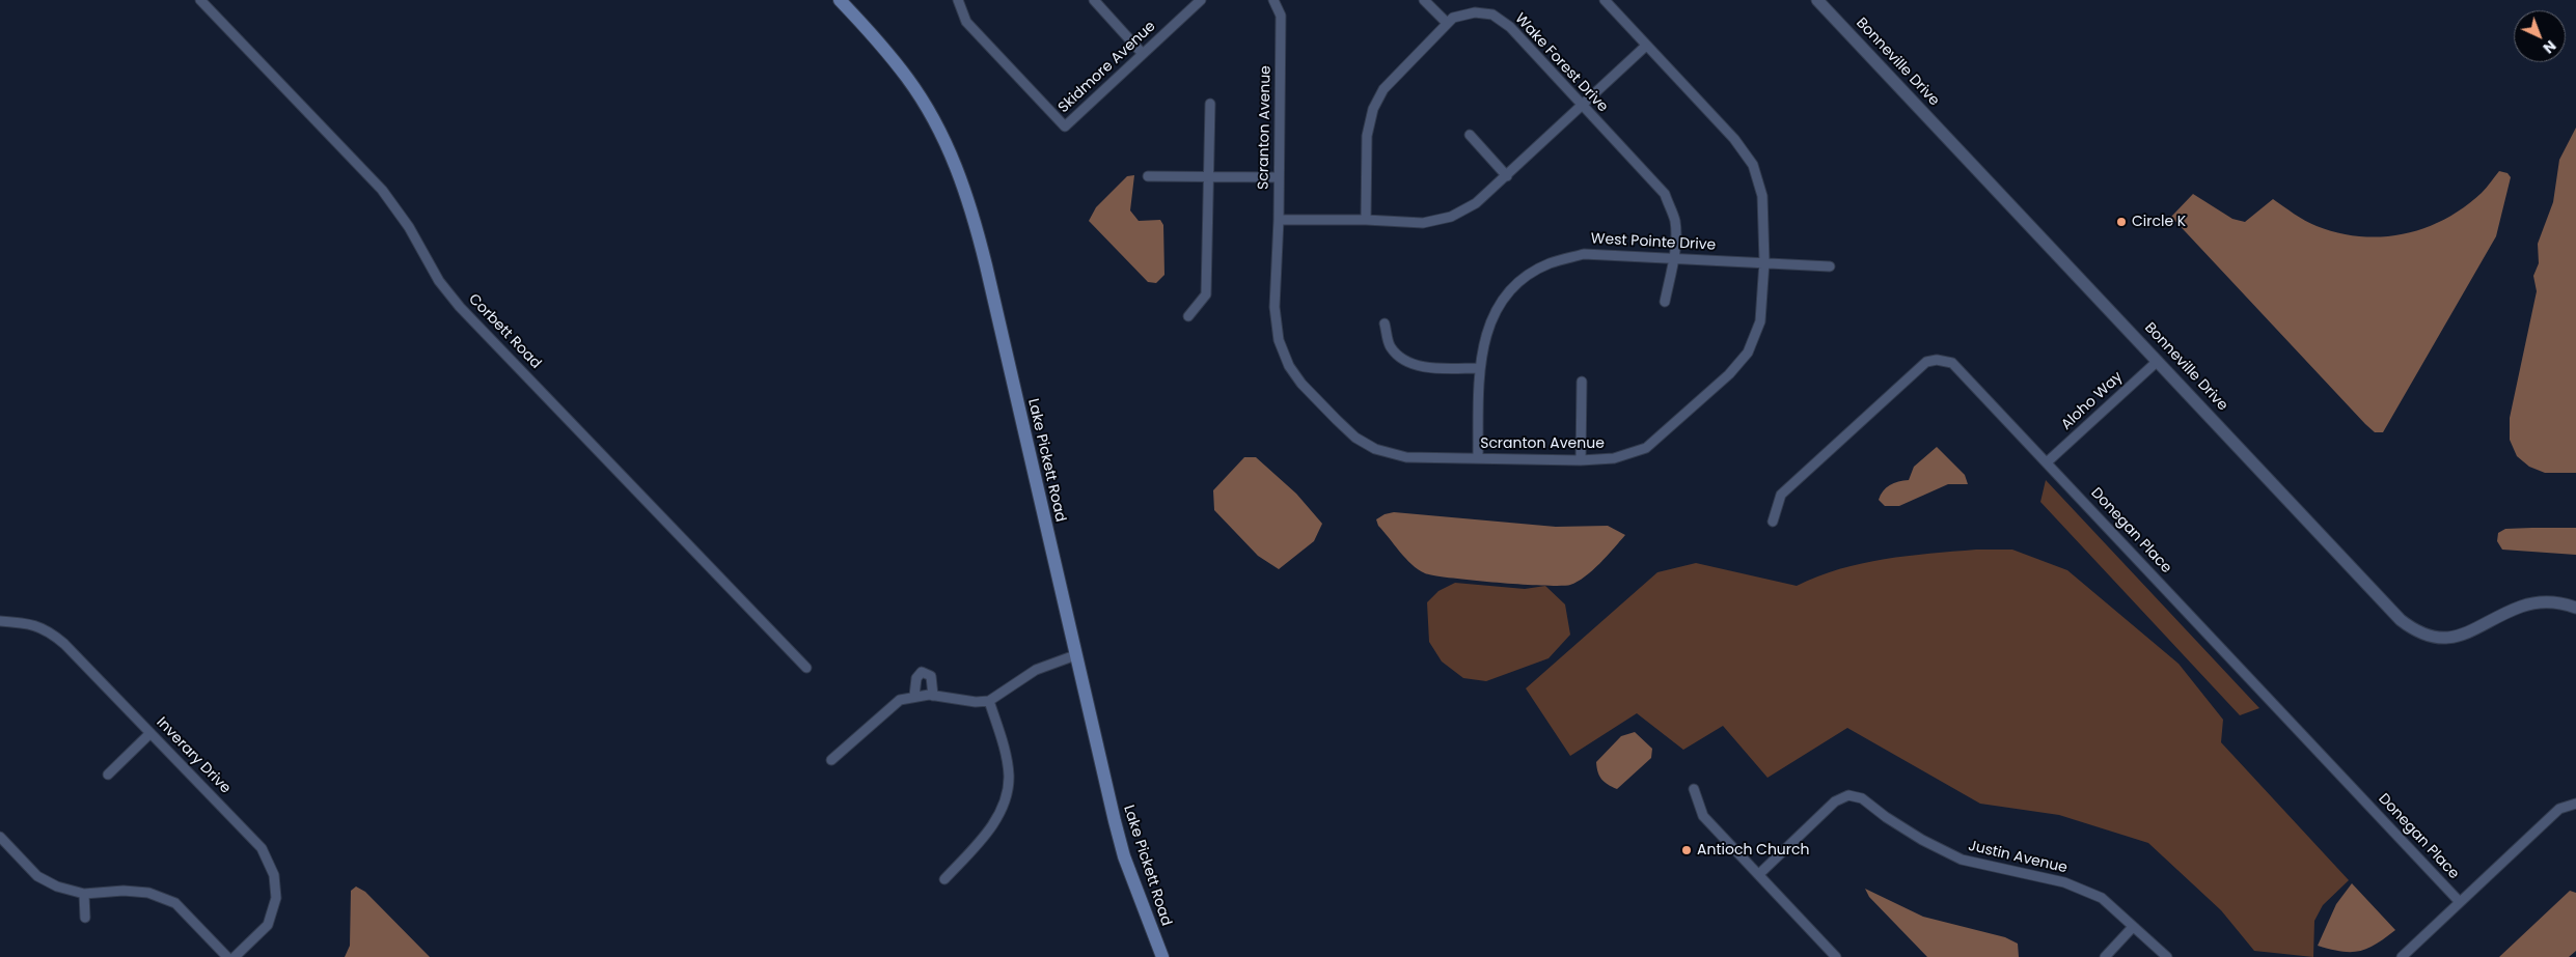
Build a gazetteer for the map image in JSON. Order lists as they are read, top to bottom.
{
  "streets": {
    "main road": ["Lake Pickett Road"],
    "street": [
      "Bonneville Drive",
      "Wake Forest Drive",
      "Skidmore Avenue",
      "Scranton Avenue",
      "West Pointe Drive",
      "Corbett Road",
      "Aloho Way",
      "Donegan Place",
      "Inverary Drive",
      "Justin Avenue"
    ]
  },
  "crossings": [
    ["Bonneville Drive", "Aloho Way"],
    ["Wake Forest Drive", "West Pointe Drive"],
    ["Scranton Avenue", "West Pointe Drive"],
    ["Aloho Way", "Donegan Place"]
  ],
  "places": ["Circle K", "Antioch Church"],
  "north": "bottom right"
}
